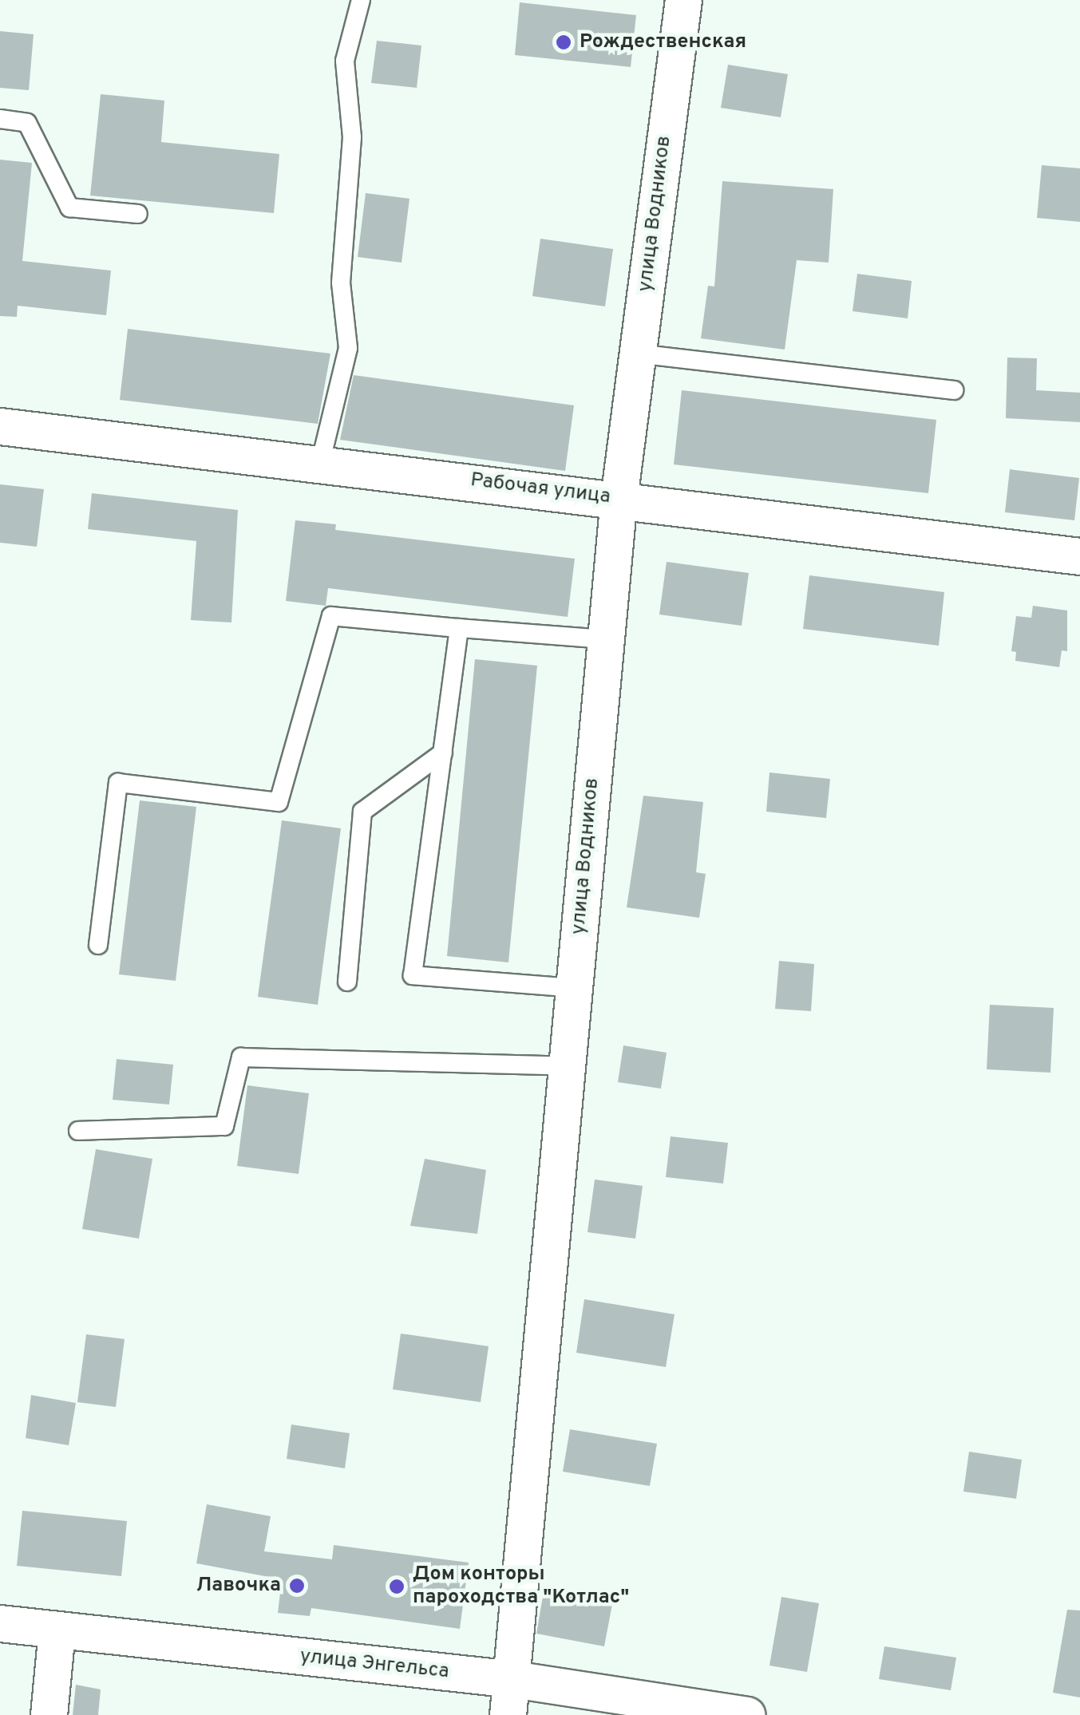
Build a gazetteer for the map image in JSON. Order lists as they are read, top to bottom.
{
  "streets": {
    "street": ["улица Водников", "Рабочая улица", "улица Энгельса"]
  },
  "crossings": [
    ["улица Водников", "Рабочая улица"],
    ["улица Водников", "улица Энгельса"]
  ],
  "places": ["Рождественская", "Лавочка", "Дом конторы пароходства \"Котлас\""]
}
